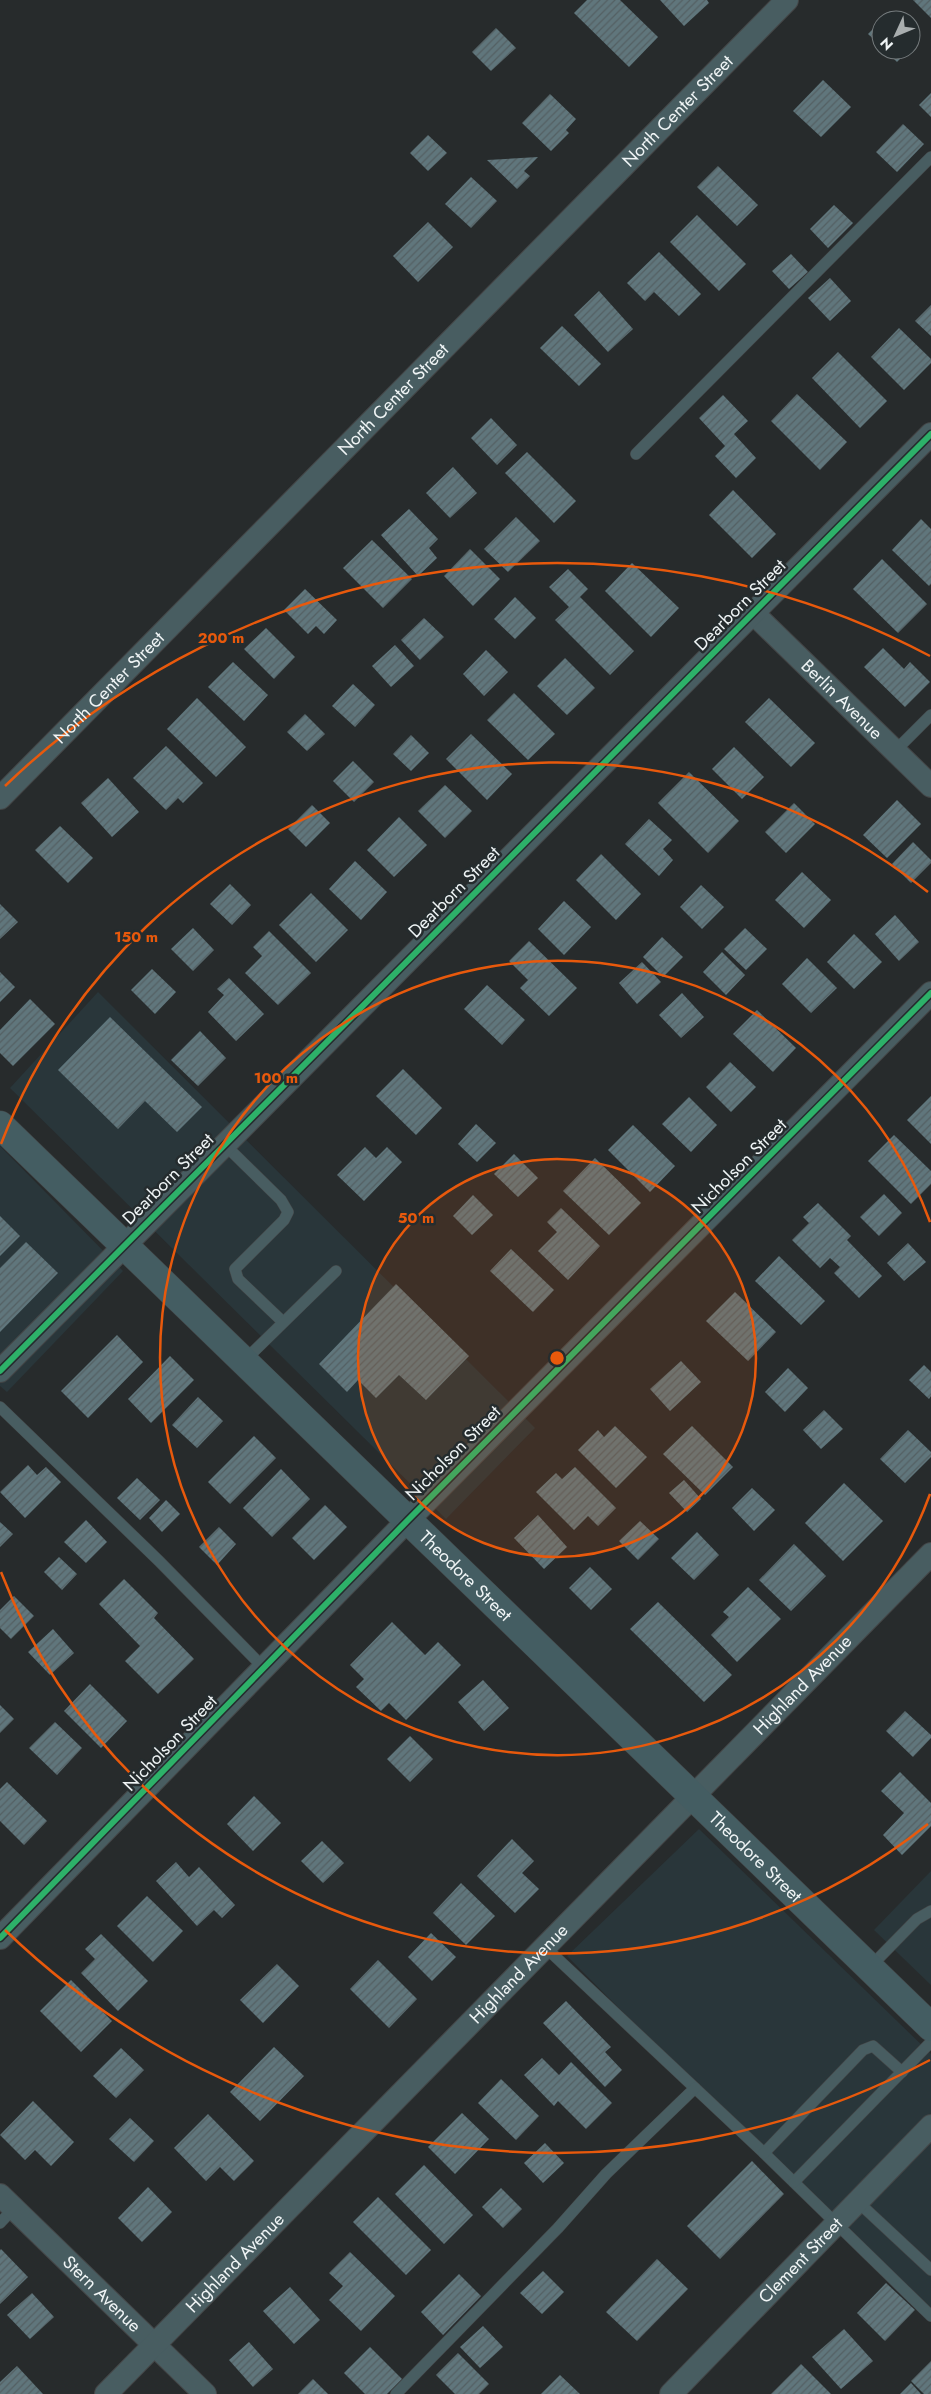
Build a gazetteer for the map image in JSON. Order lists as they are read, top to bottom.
{
  "streets": {
    "main road": ["Theodore Street"],
    "street": [
      "North Center Street",
      "Dearborn Street",
      "Berlin Avenue",
      "Nicholson Street",
      "Highland Avenue",
      "Clement Street",
      "Stern Avenue"
    ]
  },
  "crossings": [
    ["Dearborn Street", "Berlin Avenue"],
    ["Dearborn Street", "Theodore Street"],
    ["Nicholson Street", "Theodore Street"],
    ["Theodore Street", "Highland Avenue"],
    ["Highland Avenue", "Stern Avenue"]
  ],
  "north": "bottom left",
  "rings": [
    "200 m",
    "150 m",
    "100 m",
    "50 m"
  ]
}
